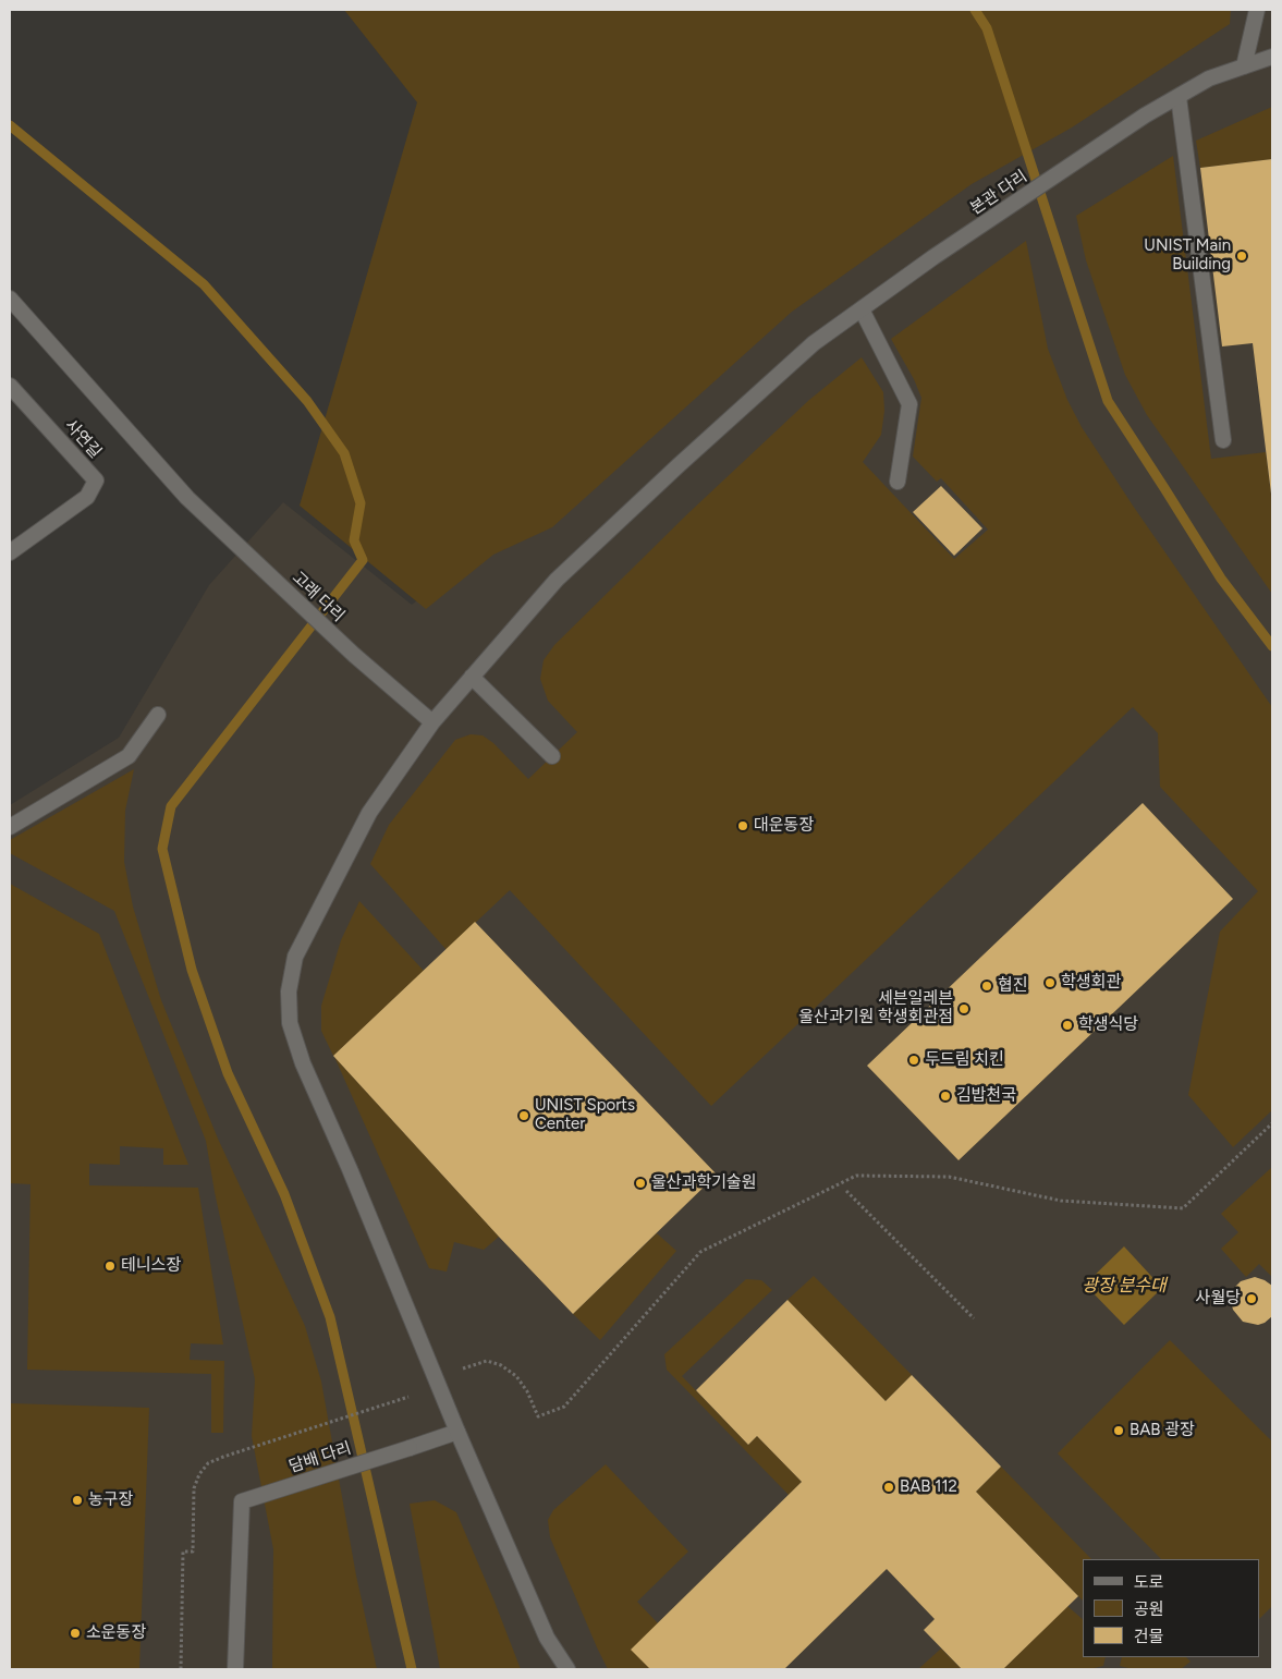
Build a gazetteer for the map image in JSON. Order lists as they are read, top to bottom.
{
  "streets": {
    "street": [
      "본관 다리",
      "사연길",
      "고래 다리",
      "담배 다리"
    ]
  },
  "crossings": [
    ["본관 다리", "고래 다리"],
    ["본관 다리", "담배 다리"]
  ],
  "water": ["광장 분수대"],
  "places": [
    "UNIST Main Building",
    "대운동장",
    "학생회관",
    "협진",
    "세븐일레븐 울산과기원 학생회관점",
    "학생식당",
    "두드림 치킨",
    "김밥천국",
    "UNIST Sports Center",
    "울산과학기술원",
    "테니스장",
    "사월당",
    "BAB 광장",
    "BAB 112",
    "농구장",
    "소운동장"
  ],
  "legend": ["도로", "공원", "건물"]
}
